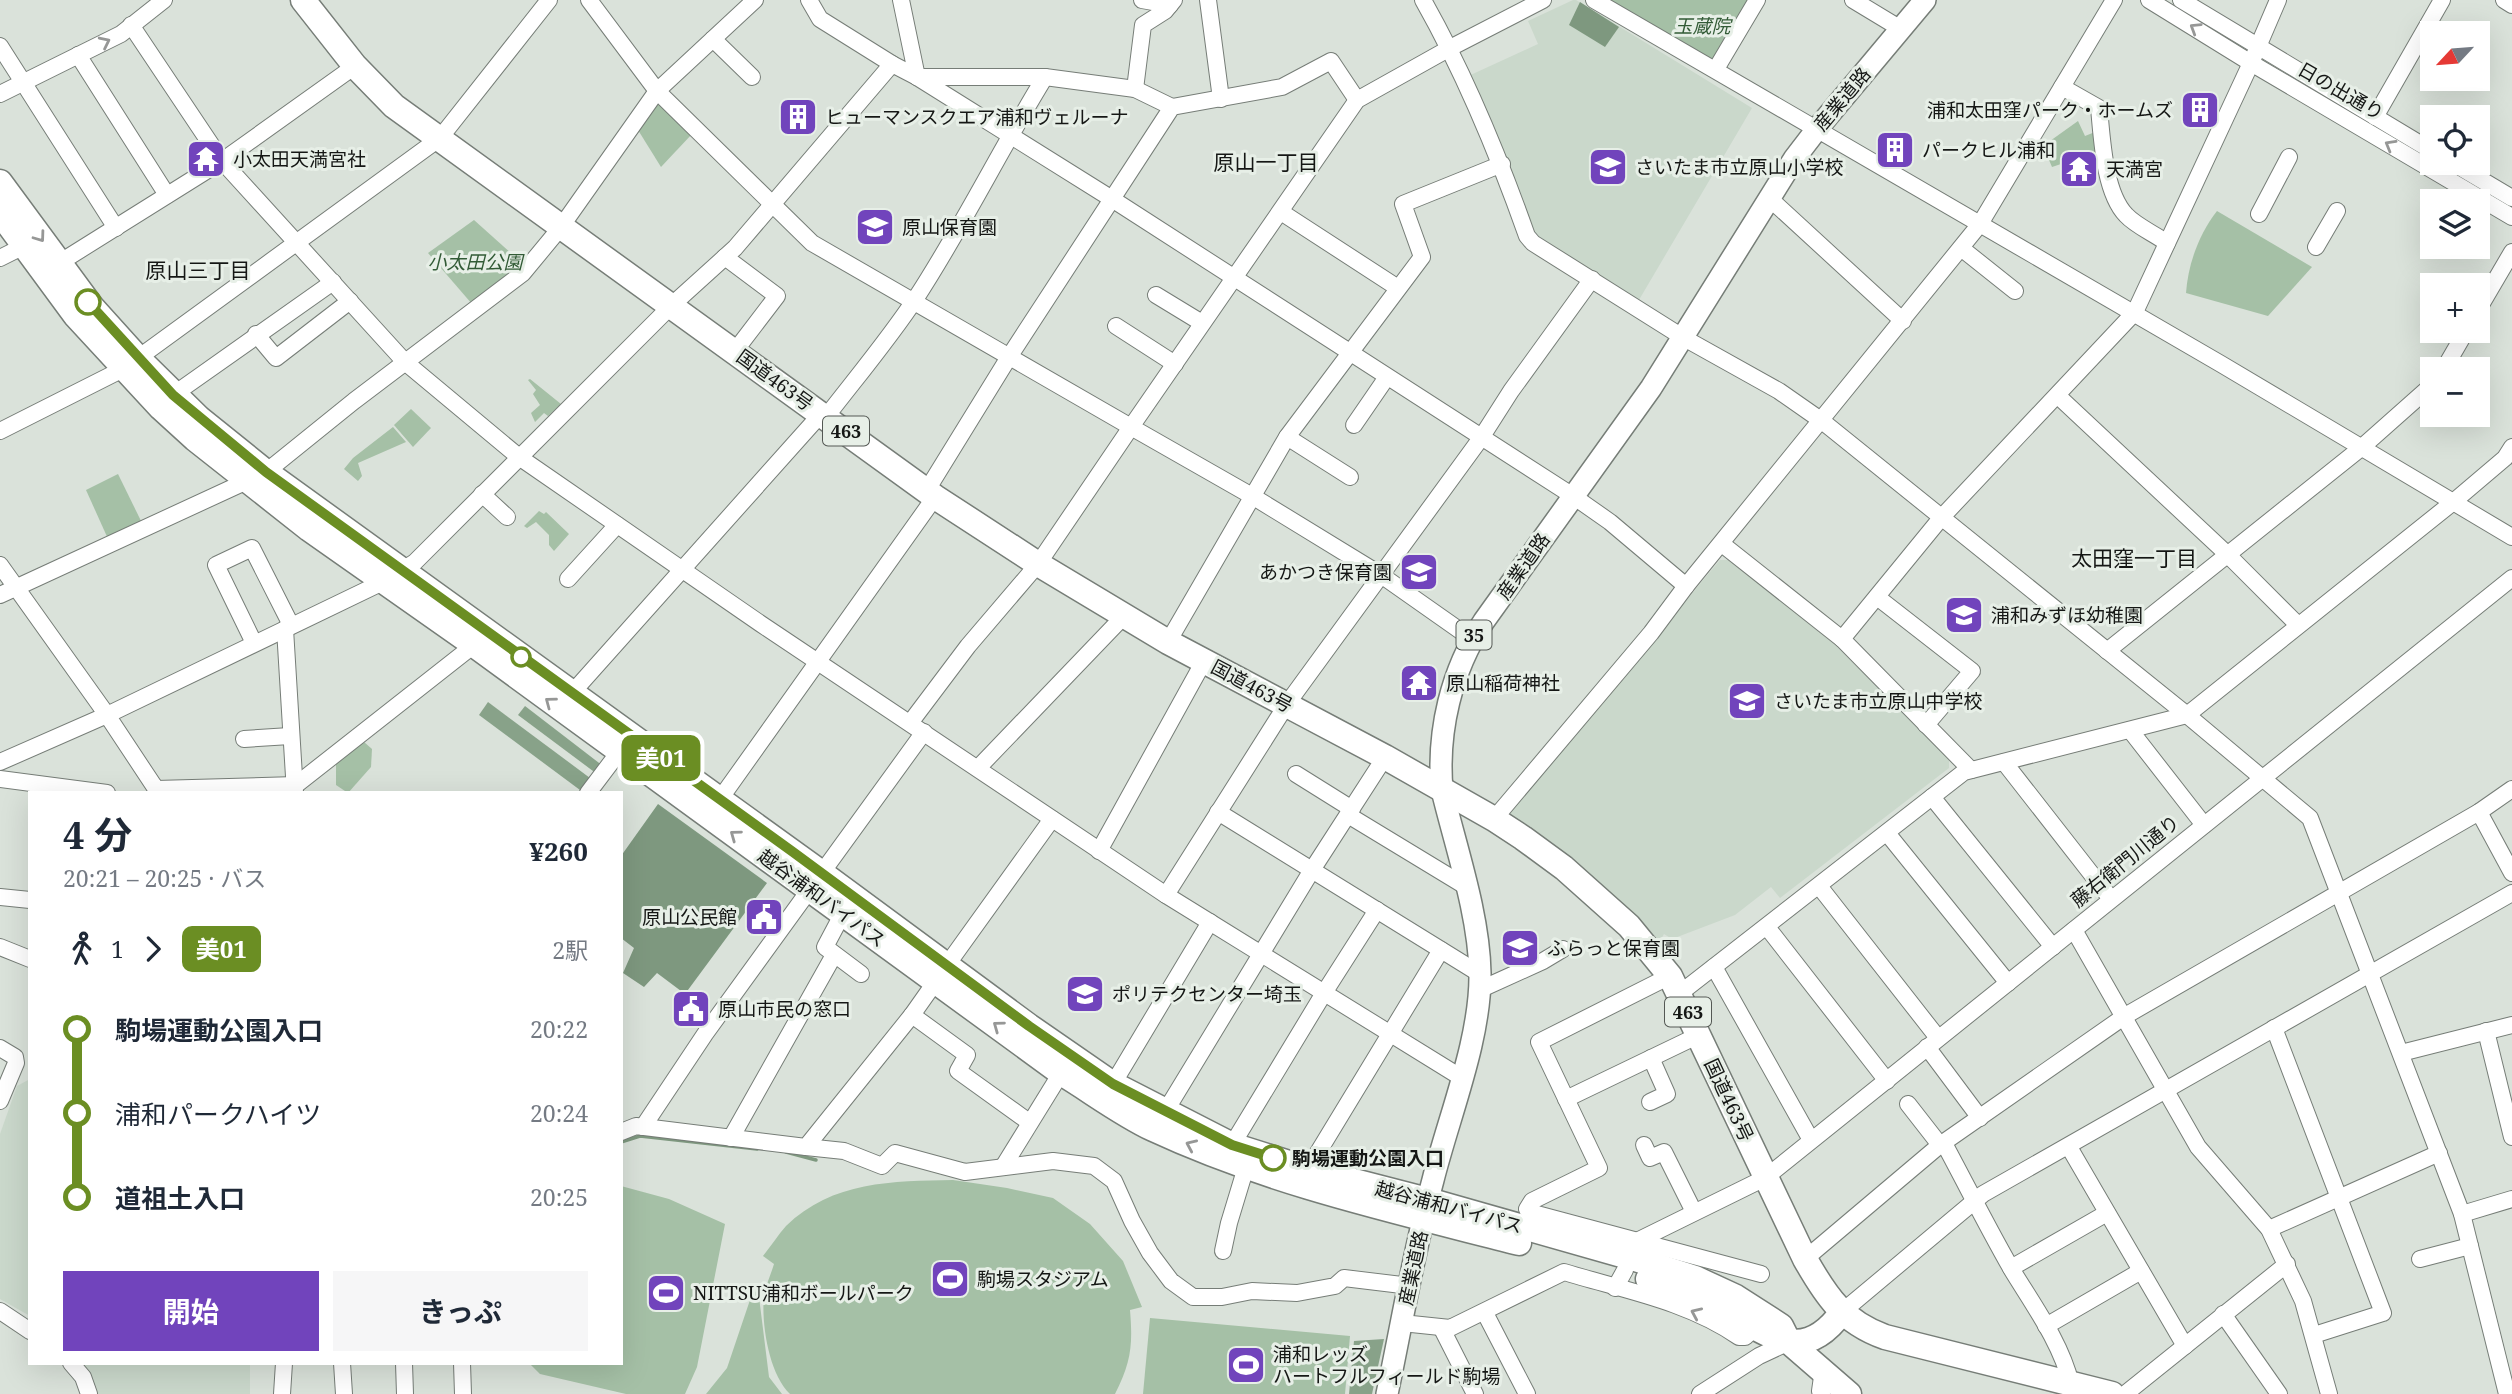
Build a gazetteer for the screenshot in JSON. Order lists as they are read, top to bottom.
{
  "streets": {
    "highway": ["国道463号", "463", "越谷浦和バイパス"],
    "main road": ["産業道路", "35"],
    "street": ["日の出通り", "藤右衛門川通り"]
  },
  "crossings": [
    ["産業道路", "国道463号"],
    ["産業道路", "越谷浦和バイパス"],
    ["国道463号", "藤右衛門川通り"],
    ["藤右衛門川通り", "越谷浦和バイパス"]
  ],
  "districts": ["原山一丁目", "原山三丁目", "太田窪一丁目"],
  "parks": ["玉蔵院", "小太田公園"],
  "places": {
    "building": ["浦和太田窪パーク・ホームズ", "ヒューマンスクエア浦和ヴェルーナ", "パークヒル浦和"],
    "temple": ["小太田天満宮社", "天満宮", "原山稲荷神社"],
    "school or university": [
      "さいたま市立原山小学校",
      "原山保育園",
      "あかつき保育園",
      "浦和みずほ幼稚園",
      "さいたま市立原山中学校",
      "ふらっと保育園",
      "ポリテクセンター埼玉"
    ],
    "public building": ["原山公民館", "原山市民の窓口"],
    "other": ["駒場運動公園入口"],
    "sports": ["駒場スタジアム", "NITTSU浦和ボールパーク", "浦和レッズ ハートフルフィールド駒場"]
  },
  "lines": ["bus line 美01"],
  "north": "bottom left",
  "page": {
    "on_map": "美01",
    "map_buttons": ["+", "−"],
    "heading": ["4 分", "20:21 – 20:25 · バス", "¥260"],
    "legs": ["1", "美01", "2駅"],
    "list": [
      {
        "name": "駒場運動公園入口",
        "value": "20:22"
      },
      {
        "name": "浦和パークハイツ",
        "value": "20:24"
      },
      {
        "name": "道祖土入口",
        "value": "20:25"
      }
    ],
    "buttons": ["開始", "きっぷ"]
  }
}
